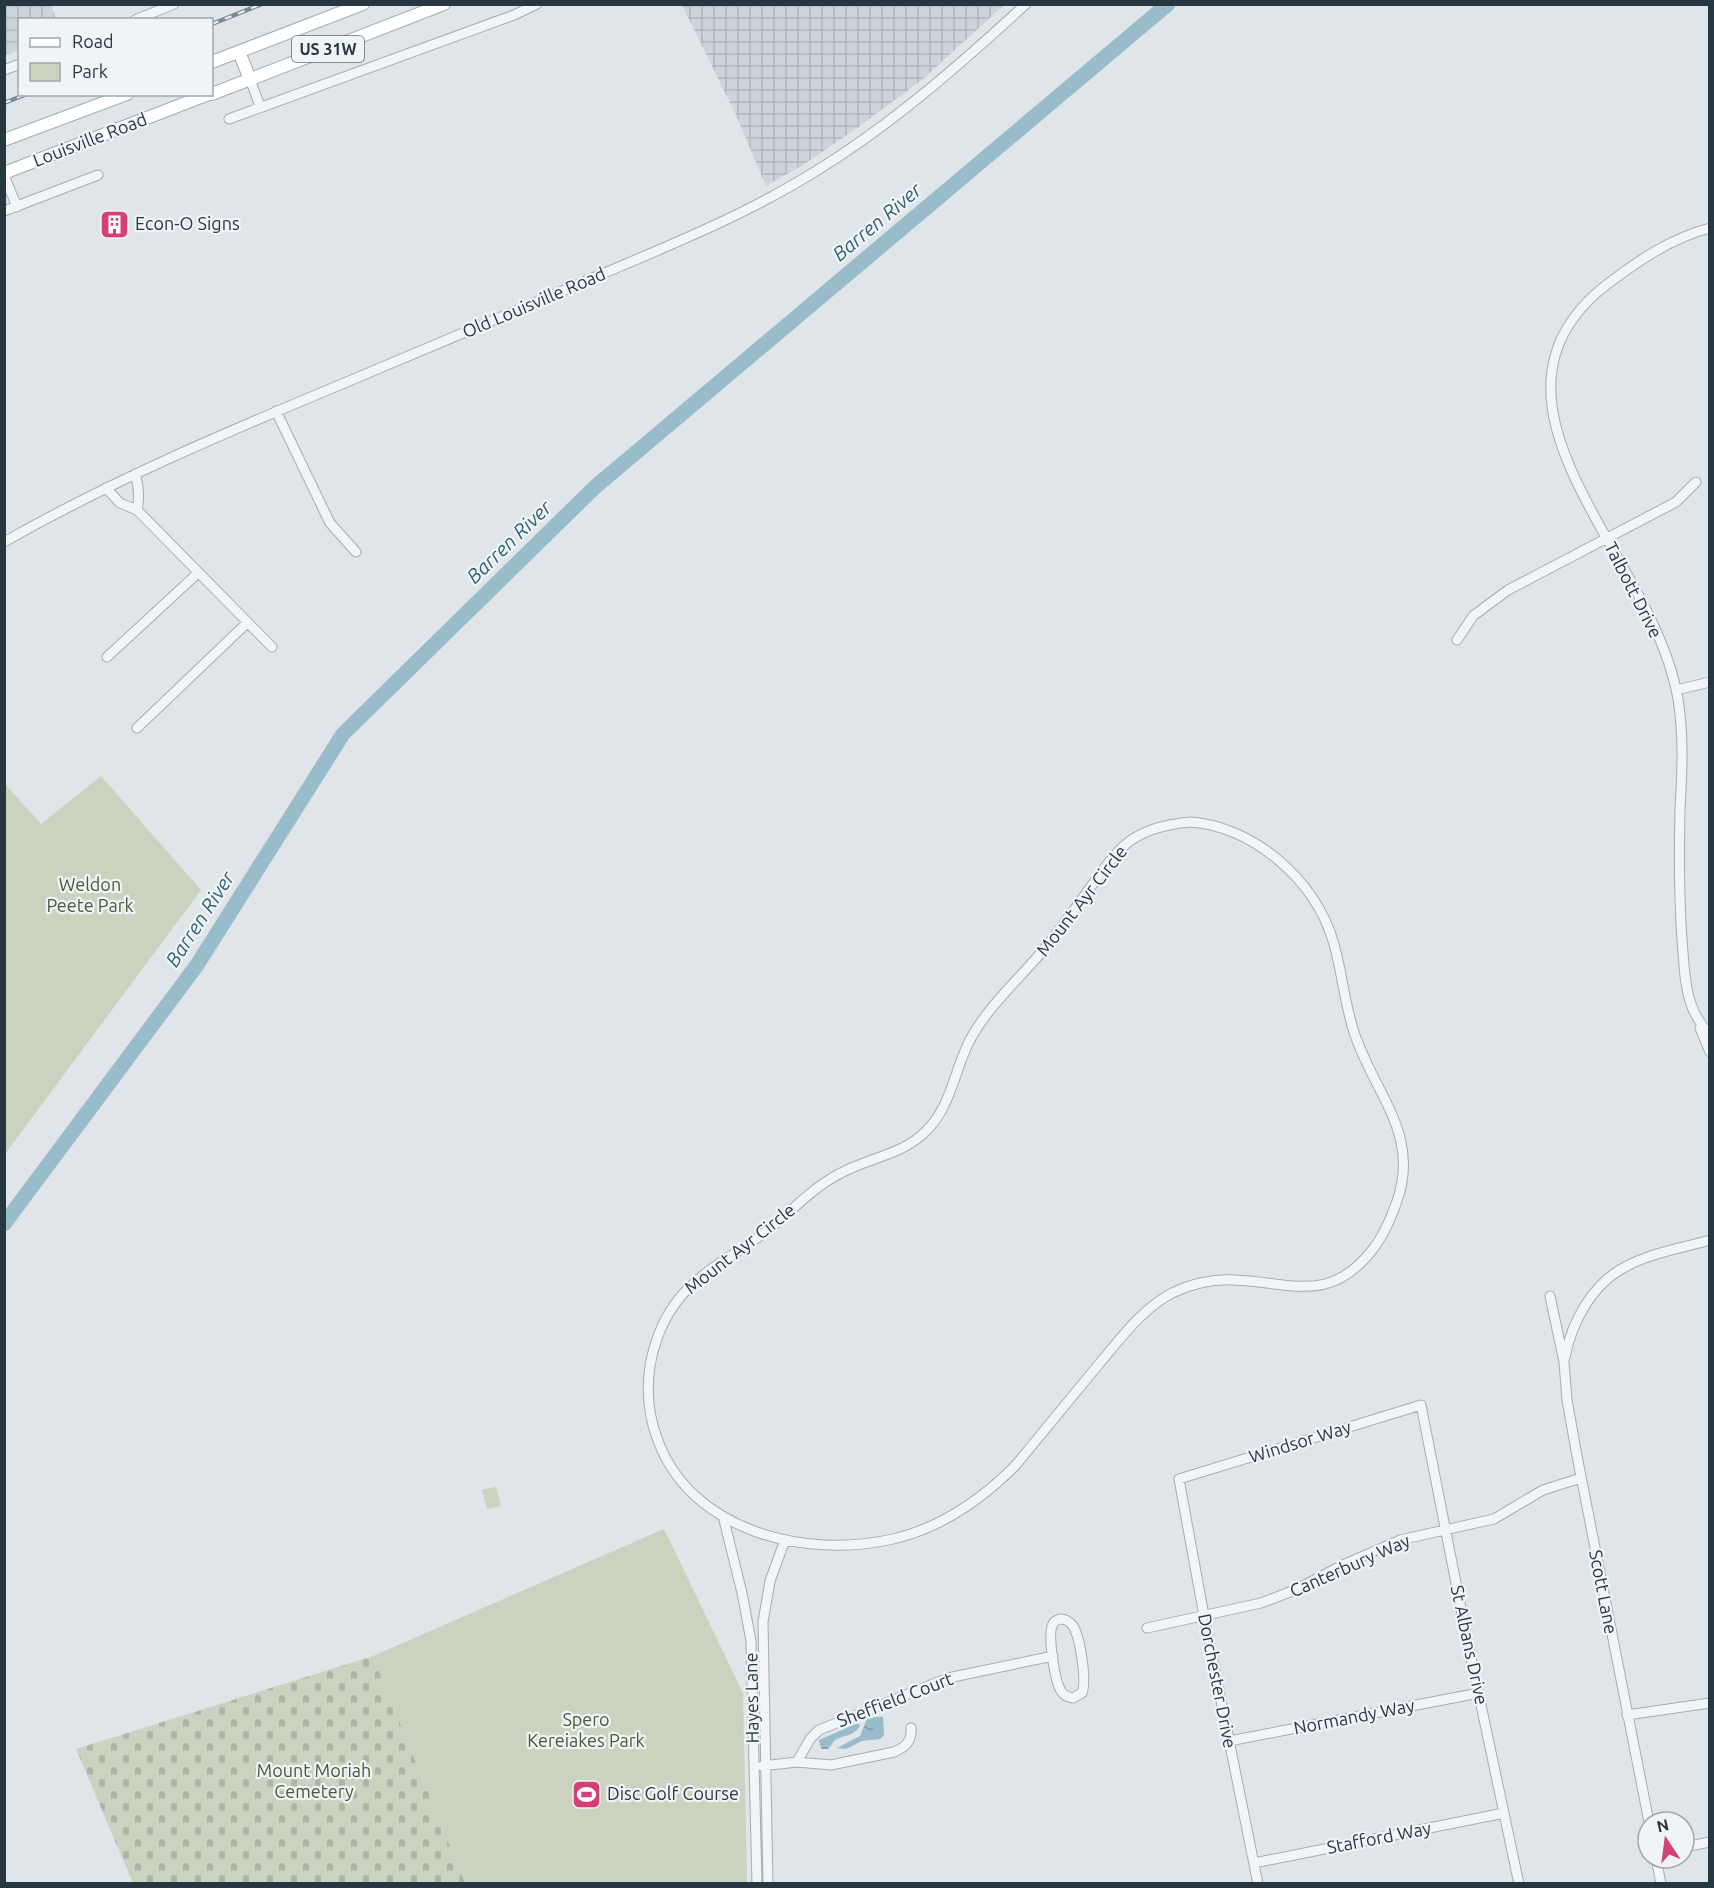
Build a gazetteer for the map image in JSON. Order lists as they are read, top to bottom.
{
  "streets": {
    "main road": ["US 31W", "Louisville Road"],
    "street": [
      "Old Louisville Road",
      "Talbott Drive",
      "Mount Ayr Circle",
      "Windsor Way",
      "Canterbury Way",
      "Scott Lane",
      "St Albans Drive",
      "Dorchester Drive",
      "Hayes Lane",
      "Sheffield Court",
      "Normandy Way",
      "Stafford Way"
    ]
  },
  "crossings": [
    ["Mount Ayr Circle", "Hayes Lane"],
    ["Windsor Way", "St Albans Drive"],
    ["Windsor Way", "Dorchester Drive"],
    ["Canterbury Way", "Scott Lane"],
    ["Canterbury Way", "St Albans Drive"],
    ["Canterbury Way", "Dorchester Drive"],
    ["St Albans Drive", "Normandy Way"],
    ["St Albans Drive", "Stafford Way"],
    ["Dorchester Drive", "Normandy Way"],
    ["Dorchester Drive", "Stafford Way"]
  ],
  "water": ["Barren River"],
  "parks": ["Weldon Peete Park", "Spero Kereiakes Park", "Mount Moriah Cemetery"],
  "places": {
    "building": ["Econ-O Signs"],
    "sports": ["Disc Golf Course"]
  },
  "legend": ["Road", "Park"],
  "north": "top"
}
